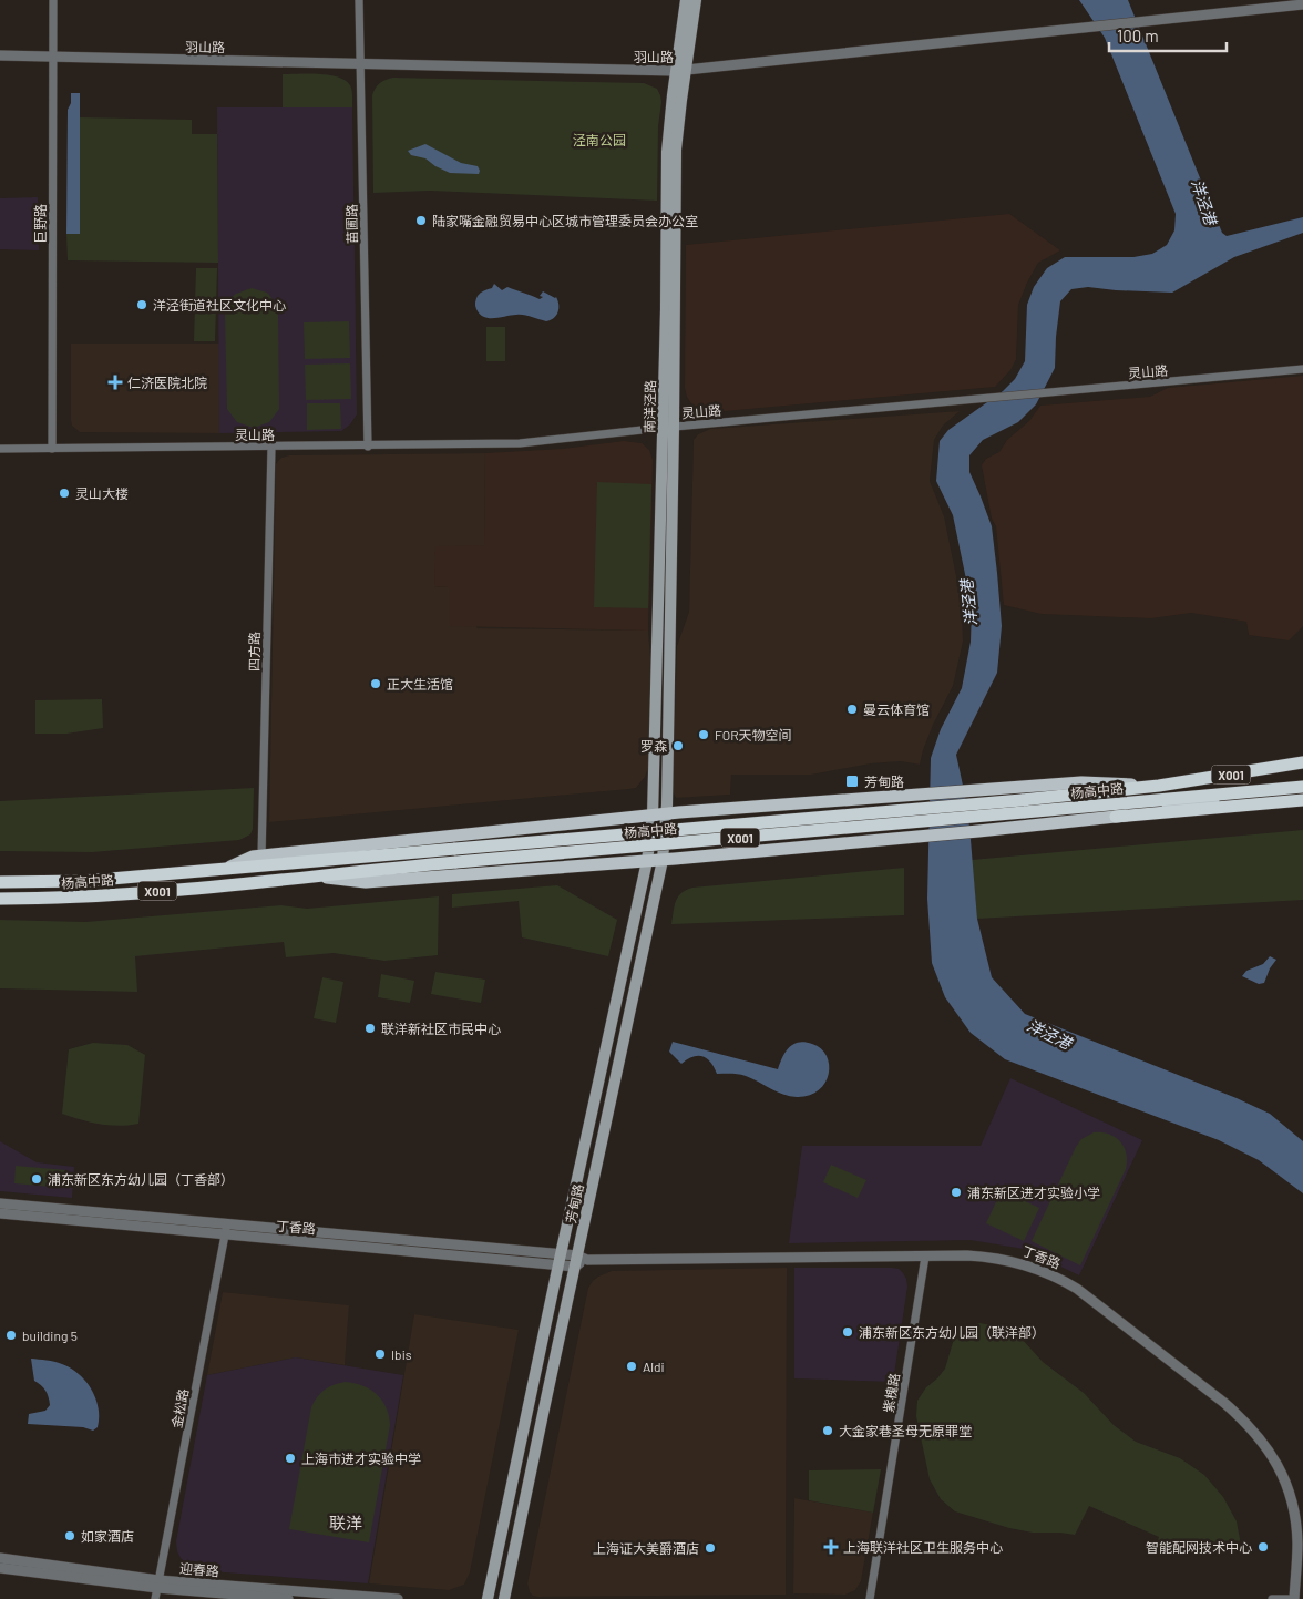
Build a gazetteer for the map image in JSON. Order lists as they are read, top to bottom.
{
  "streets": {
    "highway": ["X001", "杨高中路"],
    "main road": ["南洋泾路", "芳甸路"],
    "street": [
      "羽山路",
      "巨野路",
      "苗圃路",
      "灵山路",
      "四方路",
      "丁香路",
      "紫槐路",
      "金松路",
      "迎春路"
    ]
  },
  "crossings": [
    ["羽山路", "巨野路"],
    ["羽山路", "苗圃路"],
    ["羽山路", "南洋泾路"],
    ["巨野路", "灵山路"],
    ["苗圃路", "灵山路"],
    ["灵山路", "南洋泾路"],
    ["灵山路", "四方路"],
    ["南洋泾路", "杨高中路"],
    ["南洋泾路", "芳甸路"],
    ["四方路", "杨高中路"],
    ["X001", "杨高中路"],
    ["X001", "芳甸路"],
    ["杨高中路", "芳甸路"],
    ["芳甸路", "丁香路"],
    ["丁香路", "紫槐路"],
    ["丁香路", "金松路"],
    ["金松路", "迎春路"]
  ],
  "districts": ["联洋"],
  "water": ["洋泾港"],
  "parks": ["泾南公园"],
  "places": {
    "other": [
      "陆家嘴金融贸易中心区城市管理委员会办公室",
      "洋泾街道社区文化中心",
      "灵山大楼",
      "正大生活馆",
      "曼云体育馆",
      "FOR天物空间",
      "罗森",
      "联洋新社区市民中心",
      "浦东新区东方幼儿园（丁香部）",
      "浦东新区进才实验小学",
      "浦东新区东方幼儿园（联洋部）",
      "building 5",
      "Ibis",
      "Aldi",
      "大金家巷圣母无原罪堂",
      "上海市进才实验中学",
      "如家酒店",
      "智能配网技术中心",
      "上海证大美爵酒店"
    ],
    "health": ["仁济医院北院", "上海联洋社区卫生服务中心"],
    "transit": ["芳甸路"]
  },
  "scale_bar": "100 m"
}
